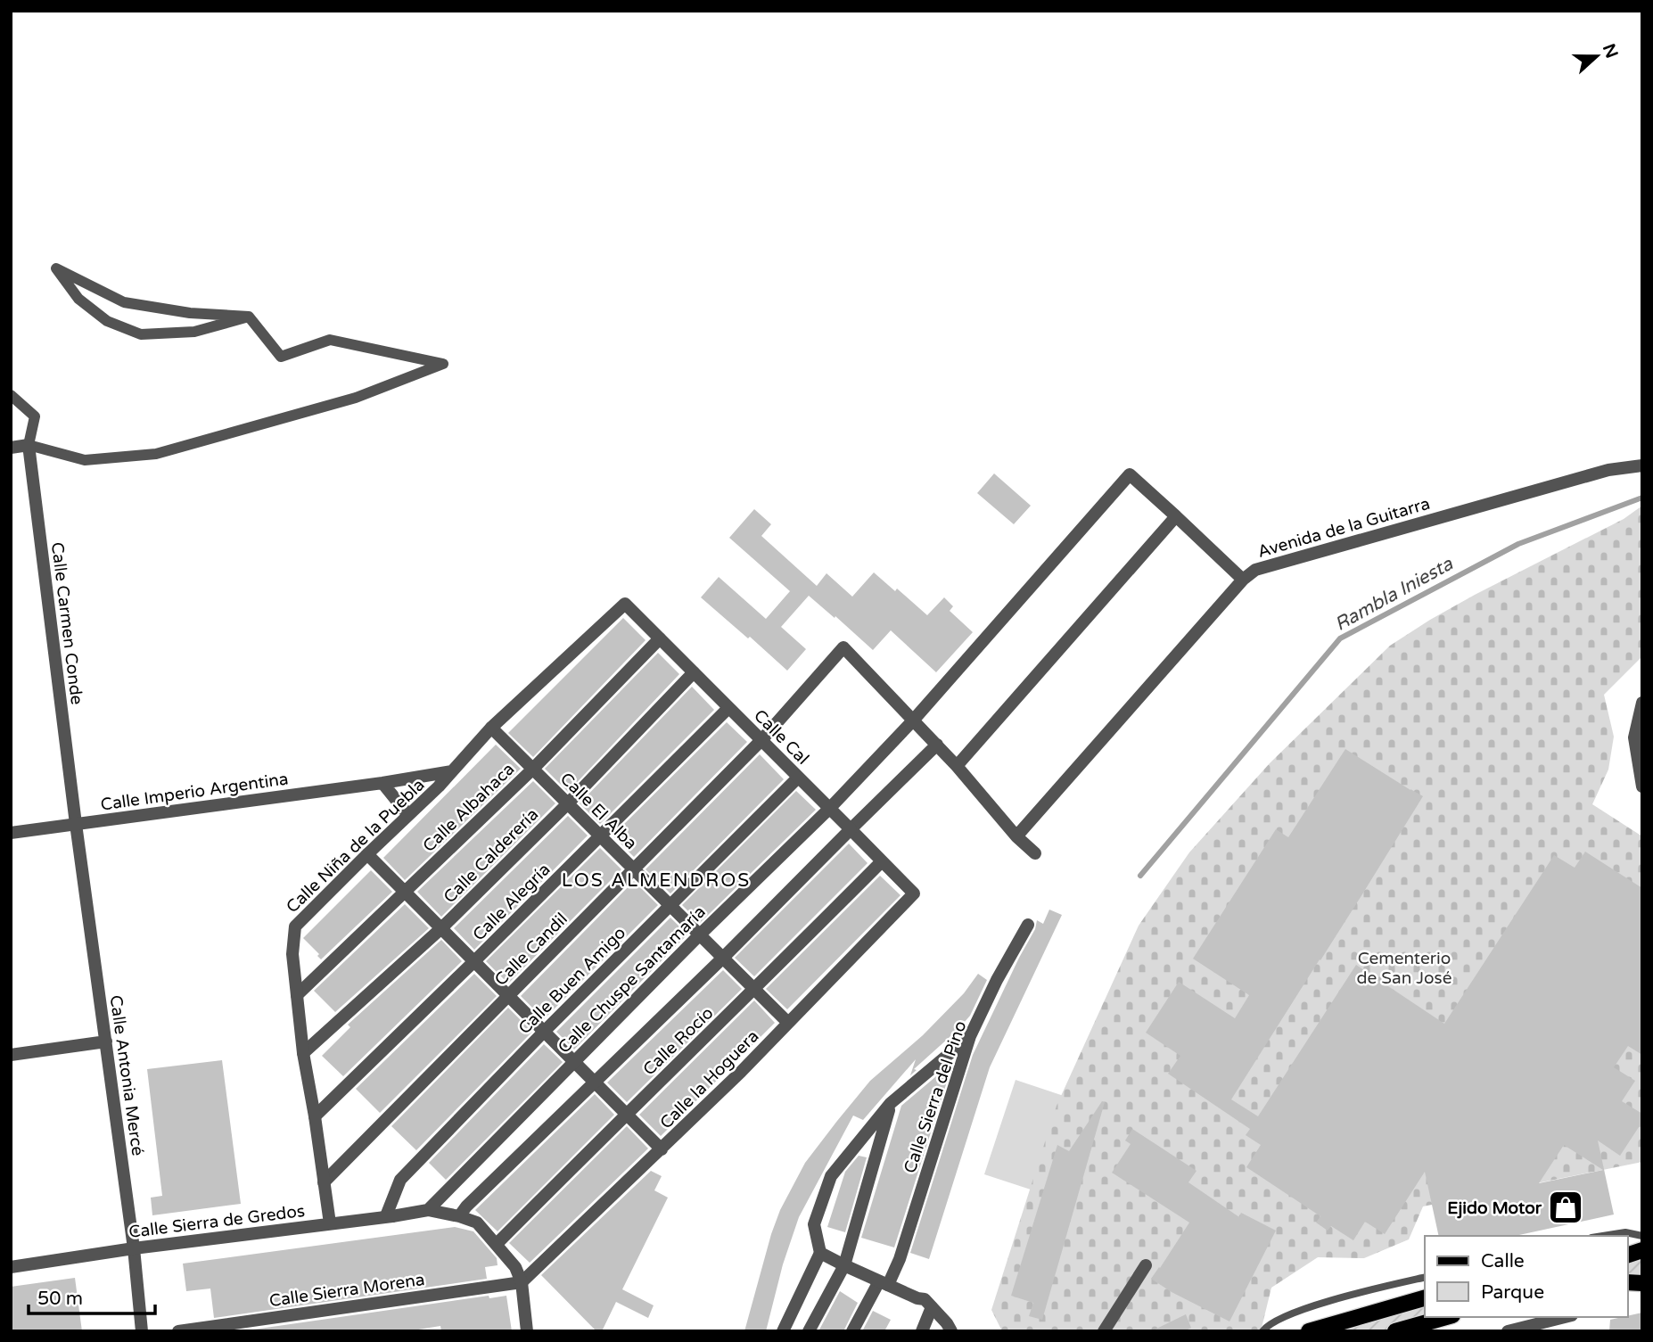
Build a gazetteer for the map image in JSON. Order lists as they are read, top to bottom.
{
  "streets": {
    "street": [
      "Avenida de la Guitarra",
      "Calle Carmen Conde",
      "Calle Cal",
      "Calle Imperio Argentina",
      "Calle Albahaca",
      "Calle El Alba",
      "Calle Niña de la Puebla",
      "Calle Calderería",
      "Calle Alegría",
      "Calle Candil",
      "Calle Chuspe Santamaría",
      "Calle Buen Amigo",
      "Calle Rocío",
      "Calle Antonia Mercé",
      "Calle la Hoguera",
      "Calle Sierra del Pino",
      "Calle Sierra de Gredos",
      "Calle Sierra Morena"
    ]
  },
  "crossings": [
    ["Calle Carmen Conde", "Calle Imperio Argentina"],
    ["Calle Carmen Conde", "Calle Antonia Mercé"],
    ["Calle Cal", "Calle Albahaca"],
    ["Calle Cal", "Calle Niña de la Puebla"],
    ["Calle Cal", "Calle Calderería"],
    ["Calle Cal", "Calle Alegría"],
    ["Calle Cal", "Calle Candil"],
    ["Calle Cal", "Calle Chuspe Santamaría"],
    ["Calle Cal", "Calle Buen Amigo"],
    ["Calle Cal", "Calle Rocío"],
    ["Calle Cal", "Calle la Hoguera"],
    ["Calle Imperio Argentina", "Calle Niña de la Puebla"],
    ["Calle Imperio Argentina", "Calle Antonia Mercé"],
    ["Calle Albahaca", "Calle El Alba"],
    ["Calle Albahaca", "Calle Niña de la Puebla"],
    ["Calle El Alba", "Calle Niña de la Puebla"],
    ["Calle El Alba", "Calle Calderería"],
    ["Calle El Alba", "Calle Alegría"],
    ["Calle El Alba", "Calle Candil"],
    ["Calle El Alba", "Calle Chuspe Santamaría"],
    ["Calle El Alba", "Calle Buen Amigo"],
    ["Calle El Alba", "Calle Rocío"],
    ["Calle El Alba", "Calle la Hoguera"],
    ["Calle Niña de la Puebla", "Calle Calderería"],
    ["Calle Niña de la Puebla", "Calle Alegría"],
    ["Calle Niña de la Puebla", "Calle Candil"],
    ["Calle Niña de la Puebla", "Calle Sierra de Gredos"],
    ["Calle Candil", "Calle Chuspe Santamaría"],
    ["Calle Chuspe Santamaría", "Calle Sierra de Gredos"],
    ["Calle Buen Amigo", "Calle Sierra de Gredos"],
    ["Calle Antonia Mercé", "Calle Sierra de Gredos"],
    ["Calle la Hoguera", "Calle Sierra Morena"]
  ],
  "districts": ["LOS ALMENDROS"],
  "water": ["Rambla Iniesta"],
  "parks": ["Cementerio de San José"],
  "places": {
    "shop": ["Ejido Motor"]
  },
  "legend": ["Calle", "Parque"],
  "scale_bar": "50 m",
  "north": "right"
}
